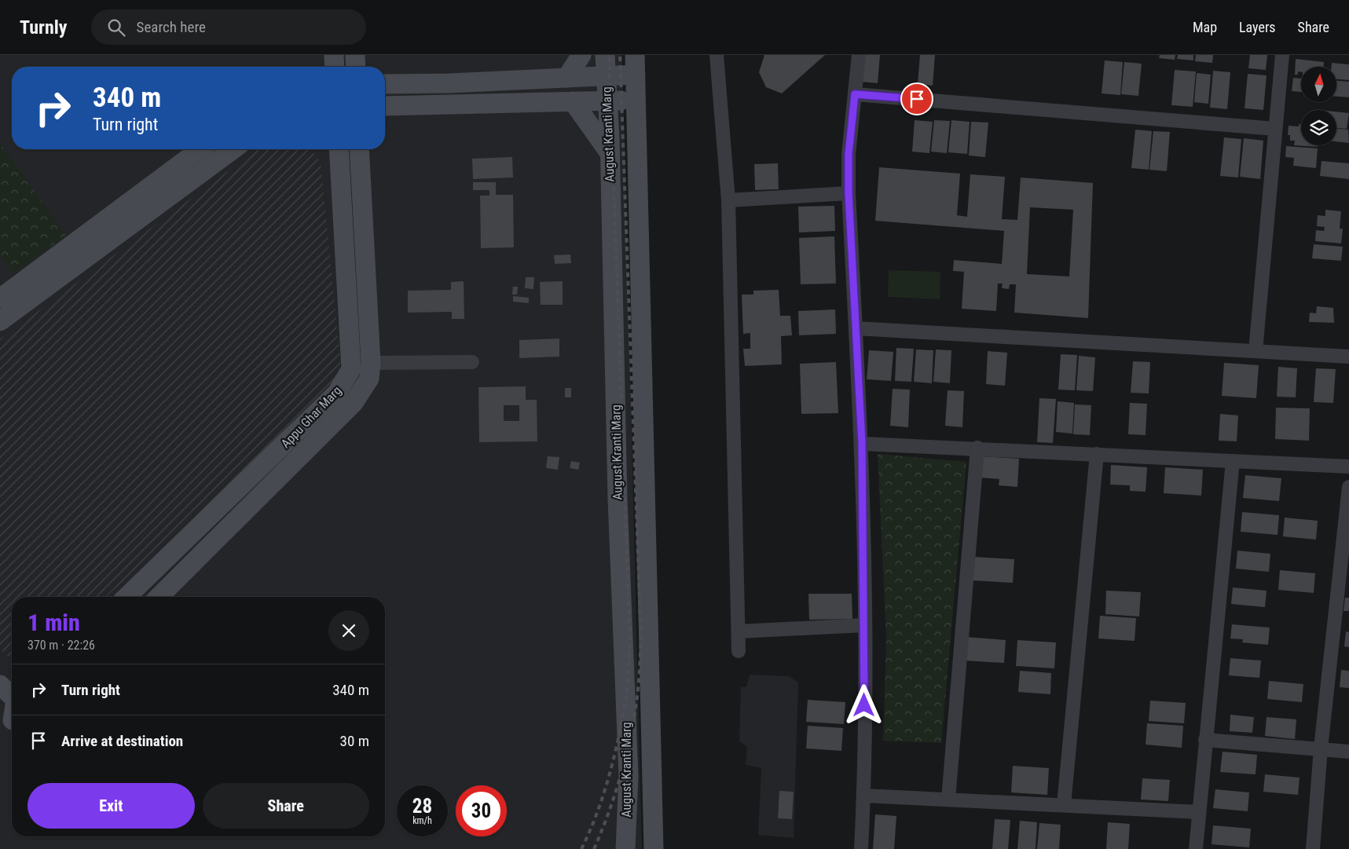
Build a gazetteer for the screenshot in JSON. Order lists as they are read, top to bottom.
{
  "streets": {
    "street": ["August Kranti Marg", "Appu Ghar Marg"]
  },
  "north": "top",
  "page": {
    "header": "Turnly",
    "search": "Search here",
    "nav": ["Map", "Layers", "Share"],
    "turn": ["340 m", "Turn right"],
    "heading": ["1 min", "370 m · 22:26"],
    "list": [
      {
        "name": "Turn right",
        "value": "340 m"
      },
      {
        "name": "Arrive at destination",
        "value": "30 m"
      }
    ],
    "buttons": ["Exit", "Share"],
    "speed": "28 km/h",
    "limit": "30"
  }
}
